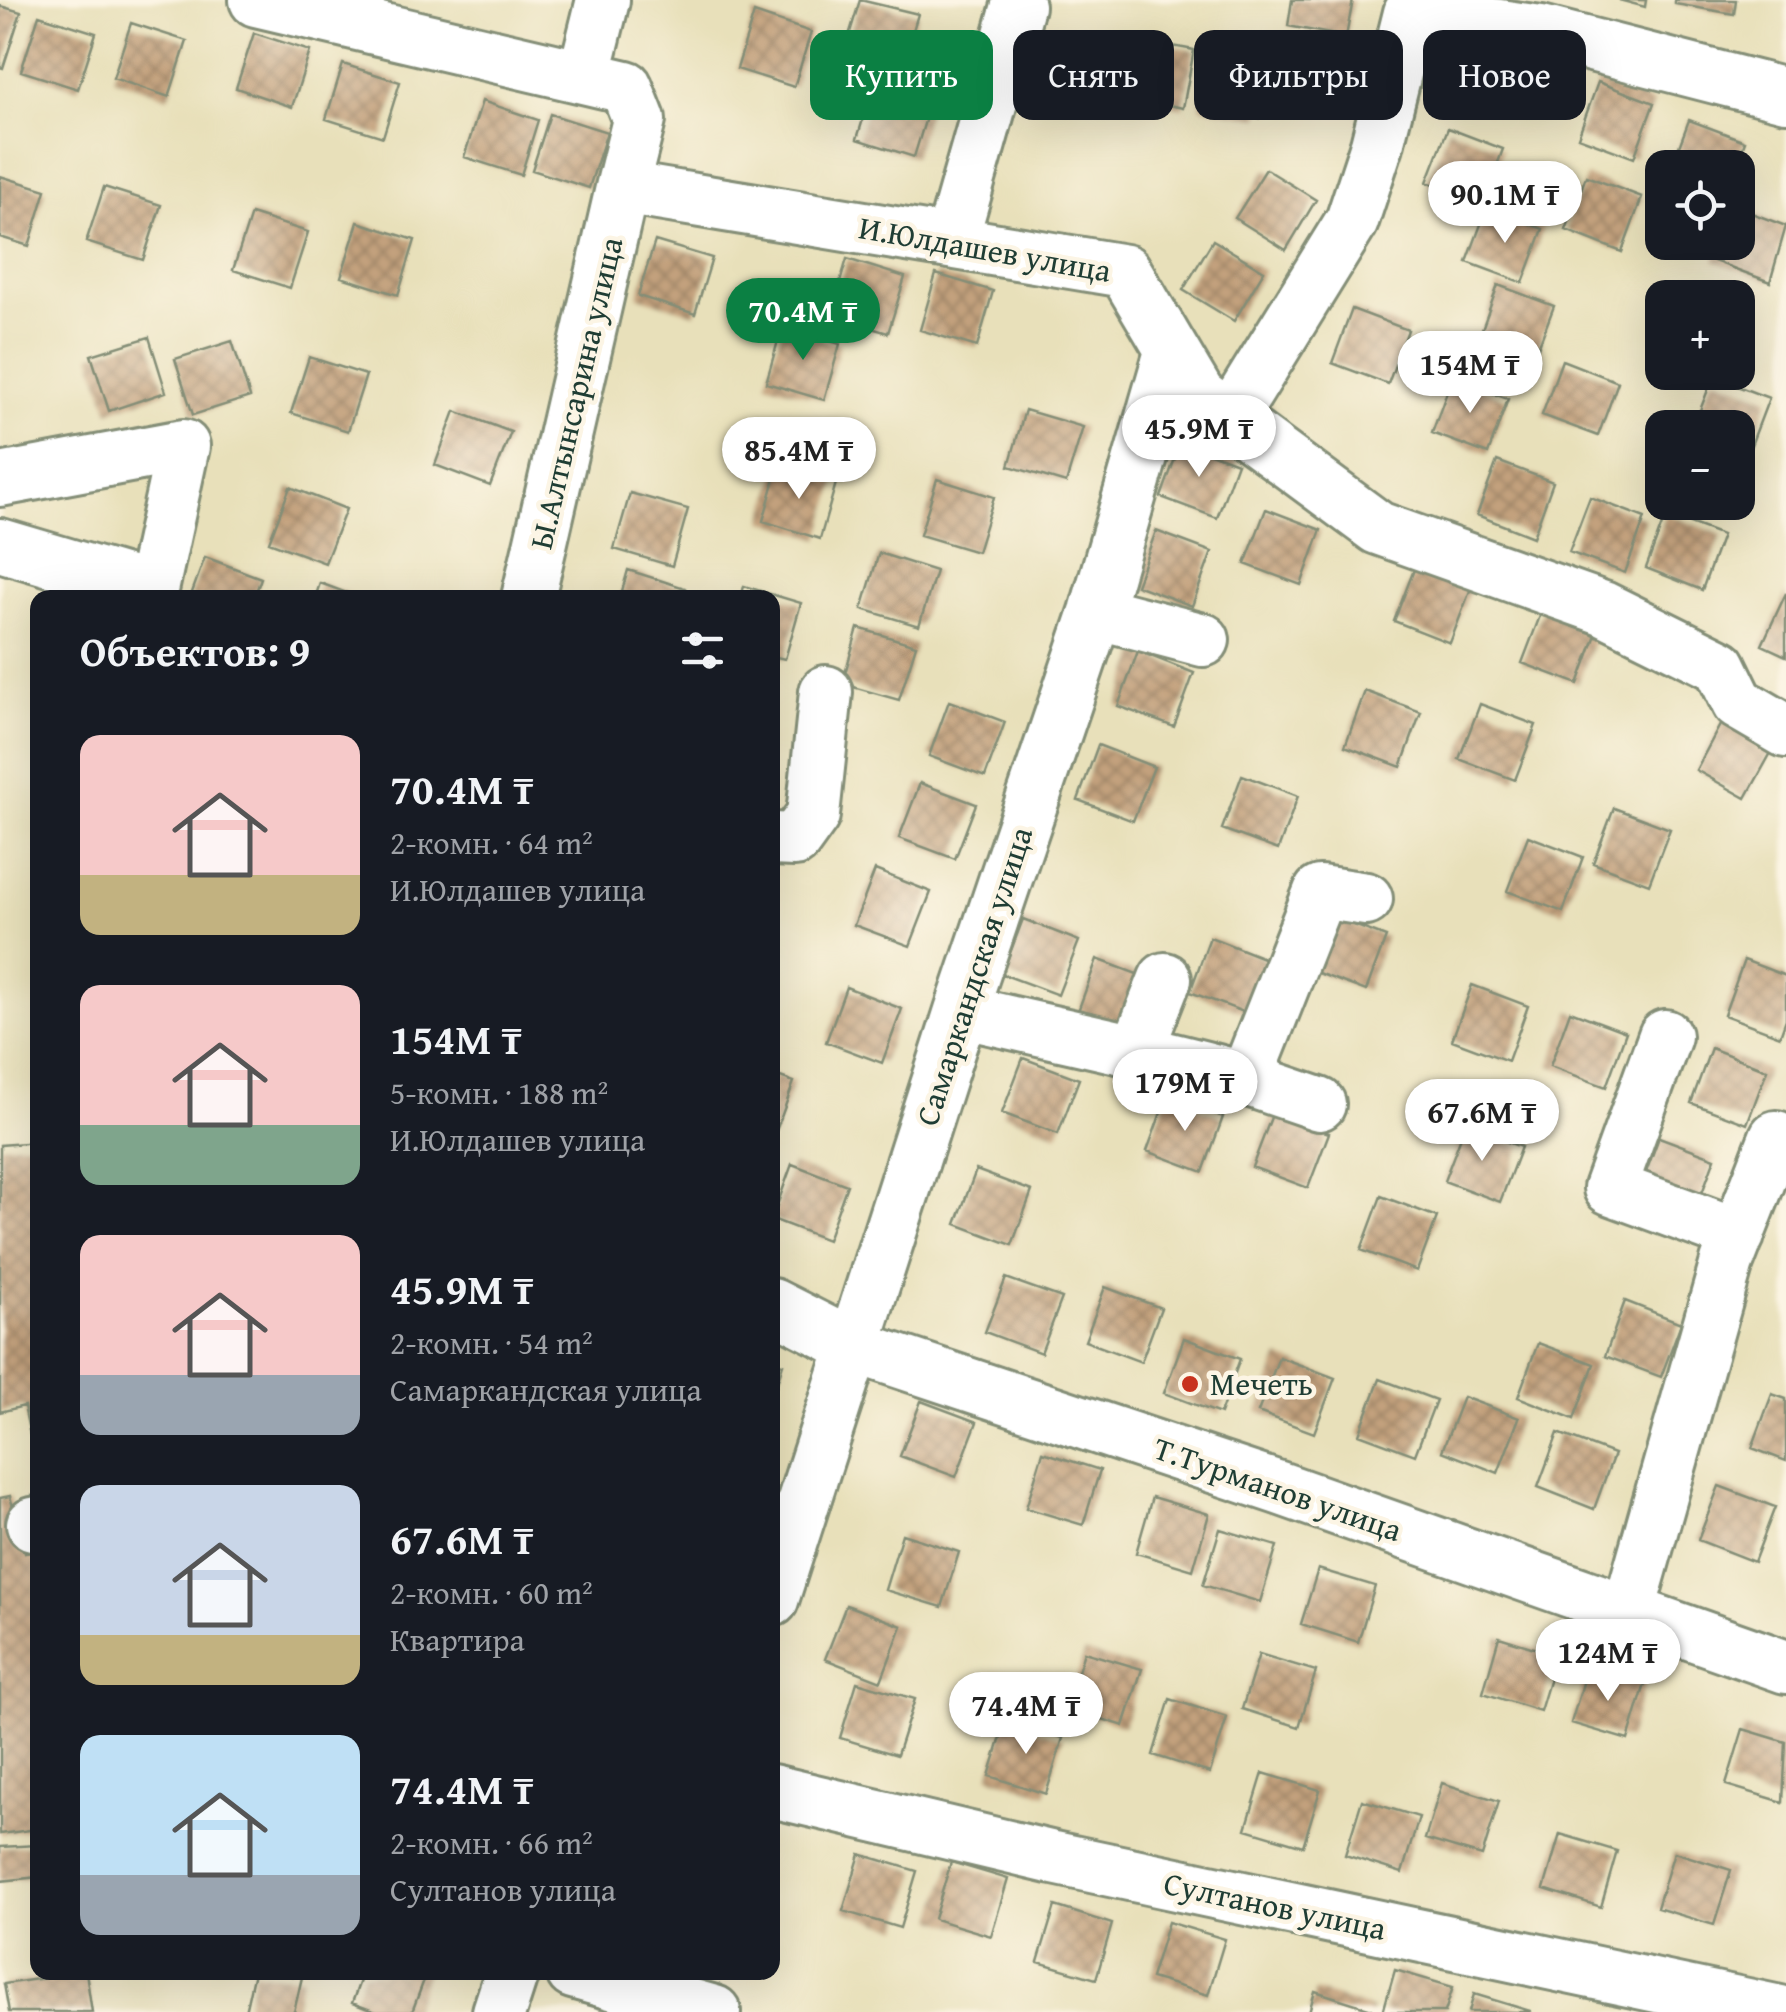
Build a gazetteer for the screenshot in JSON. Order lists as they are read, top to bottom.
{
  "streets": {
    "street": [
      "И.Юлдашев улица",
      "Ы.Алтынсарина улица",
      "Самаркандская улица",
      "Т.Турманов улица",
      "Султанов улица"
    ]
  },
  "crossings": [
    ["И.Юлдашев улица", "Ы.Алтынсарина улица"],
    ["И.Юлдашев улица", "Самаркандская улица"],
    ["Самаркандская улица", "Т.Турманов улица"]
  ],
  "places": ["Мечеть"],
  "page": {
    "chip": [
      "Купить",
      "Снять",
      "Фильтры",
      "Новое"
    ],
    "map_buttons": ["+", "−"],
    "price": [
      "90.1M ₸",
      "70.4M ₸",
      "154M ₸",
      "45.9M ₸",
      "85.4M ₸",
      "179M ₸",
      "67.6M ₸",
      "124M ₸",
      "74.4M ₸"
    ],
    "heading": "Объектов: 9",
    "list": [
      {
        "name": "70.4M ₸",
        "note": "2-комн. · 64 m² · И.Юлдашев улица"
      },
      {
        "name": "154M ₸",
        "note": "5-комн. · 188 m² · И.Юлдашев улица"
      },
      {
        "name": "45.9M ₸",
        "note": "2-комн. · 54 m² · Самаркандская улица"
      },
      {
        "name": "67.6M ₸",
        "note": "2-комн. · 60 m² · Квартира"
      },
      {
        "name": "74.4M ₸",
        "note": "2-комн. · 66 m² · Султанов улица"
      }
    ]
  }
}
